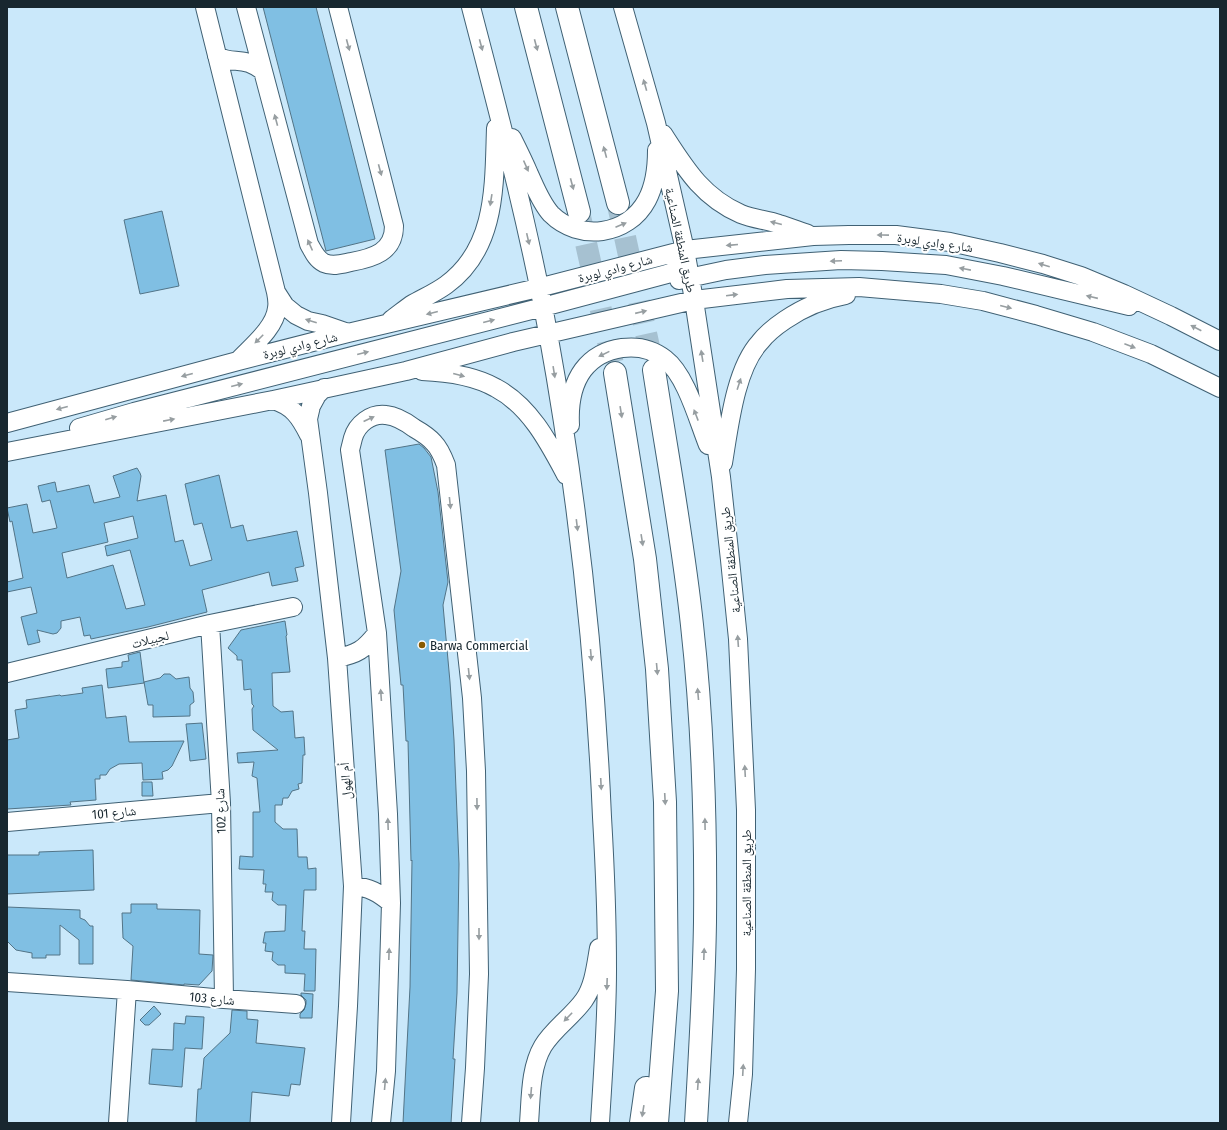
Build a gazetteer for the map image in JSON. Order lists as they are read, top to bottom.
{
  "streets": {
    "street": [
      "طريق المنطقة الصناعية",
      "شارع وادي لوبرة",
      "لجبيلات",
      "أم الهول",
      "شارع 102",
      "شارع 101",
      "شارع 103"
    ]
  },
  "crossings": [
    ["طريق المنطقة الصناعية", "شارع وادي لوبرة"],
    ["لجبيلات", "شارع 102"],
    ["شارع 102", "شارع 101"],
    ["شارع 102", "شارع 103"]
  ],
  "places": ["Barwa Commercial"]
}
